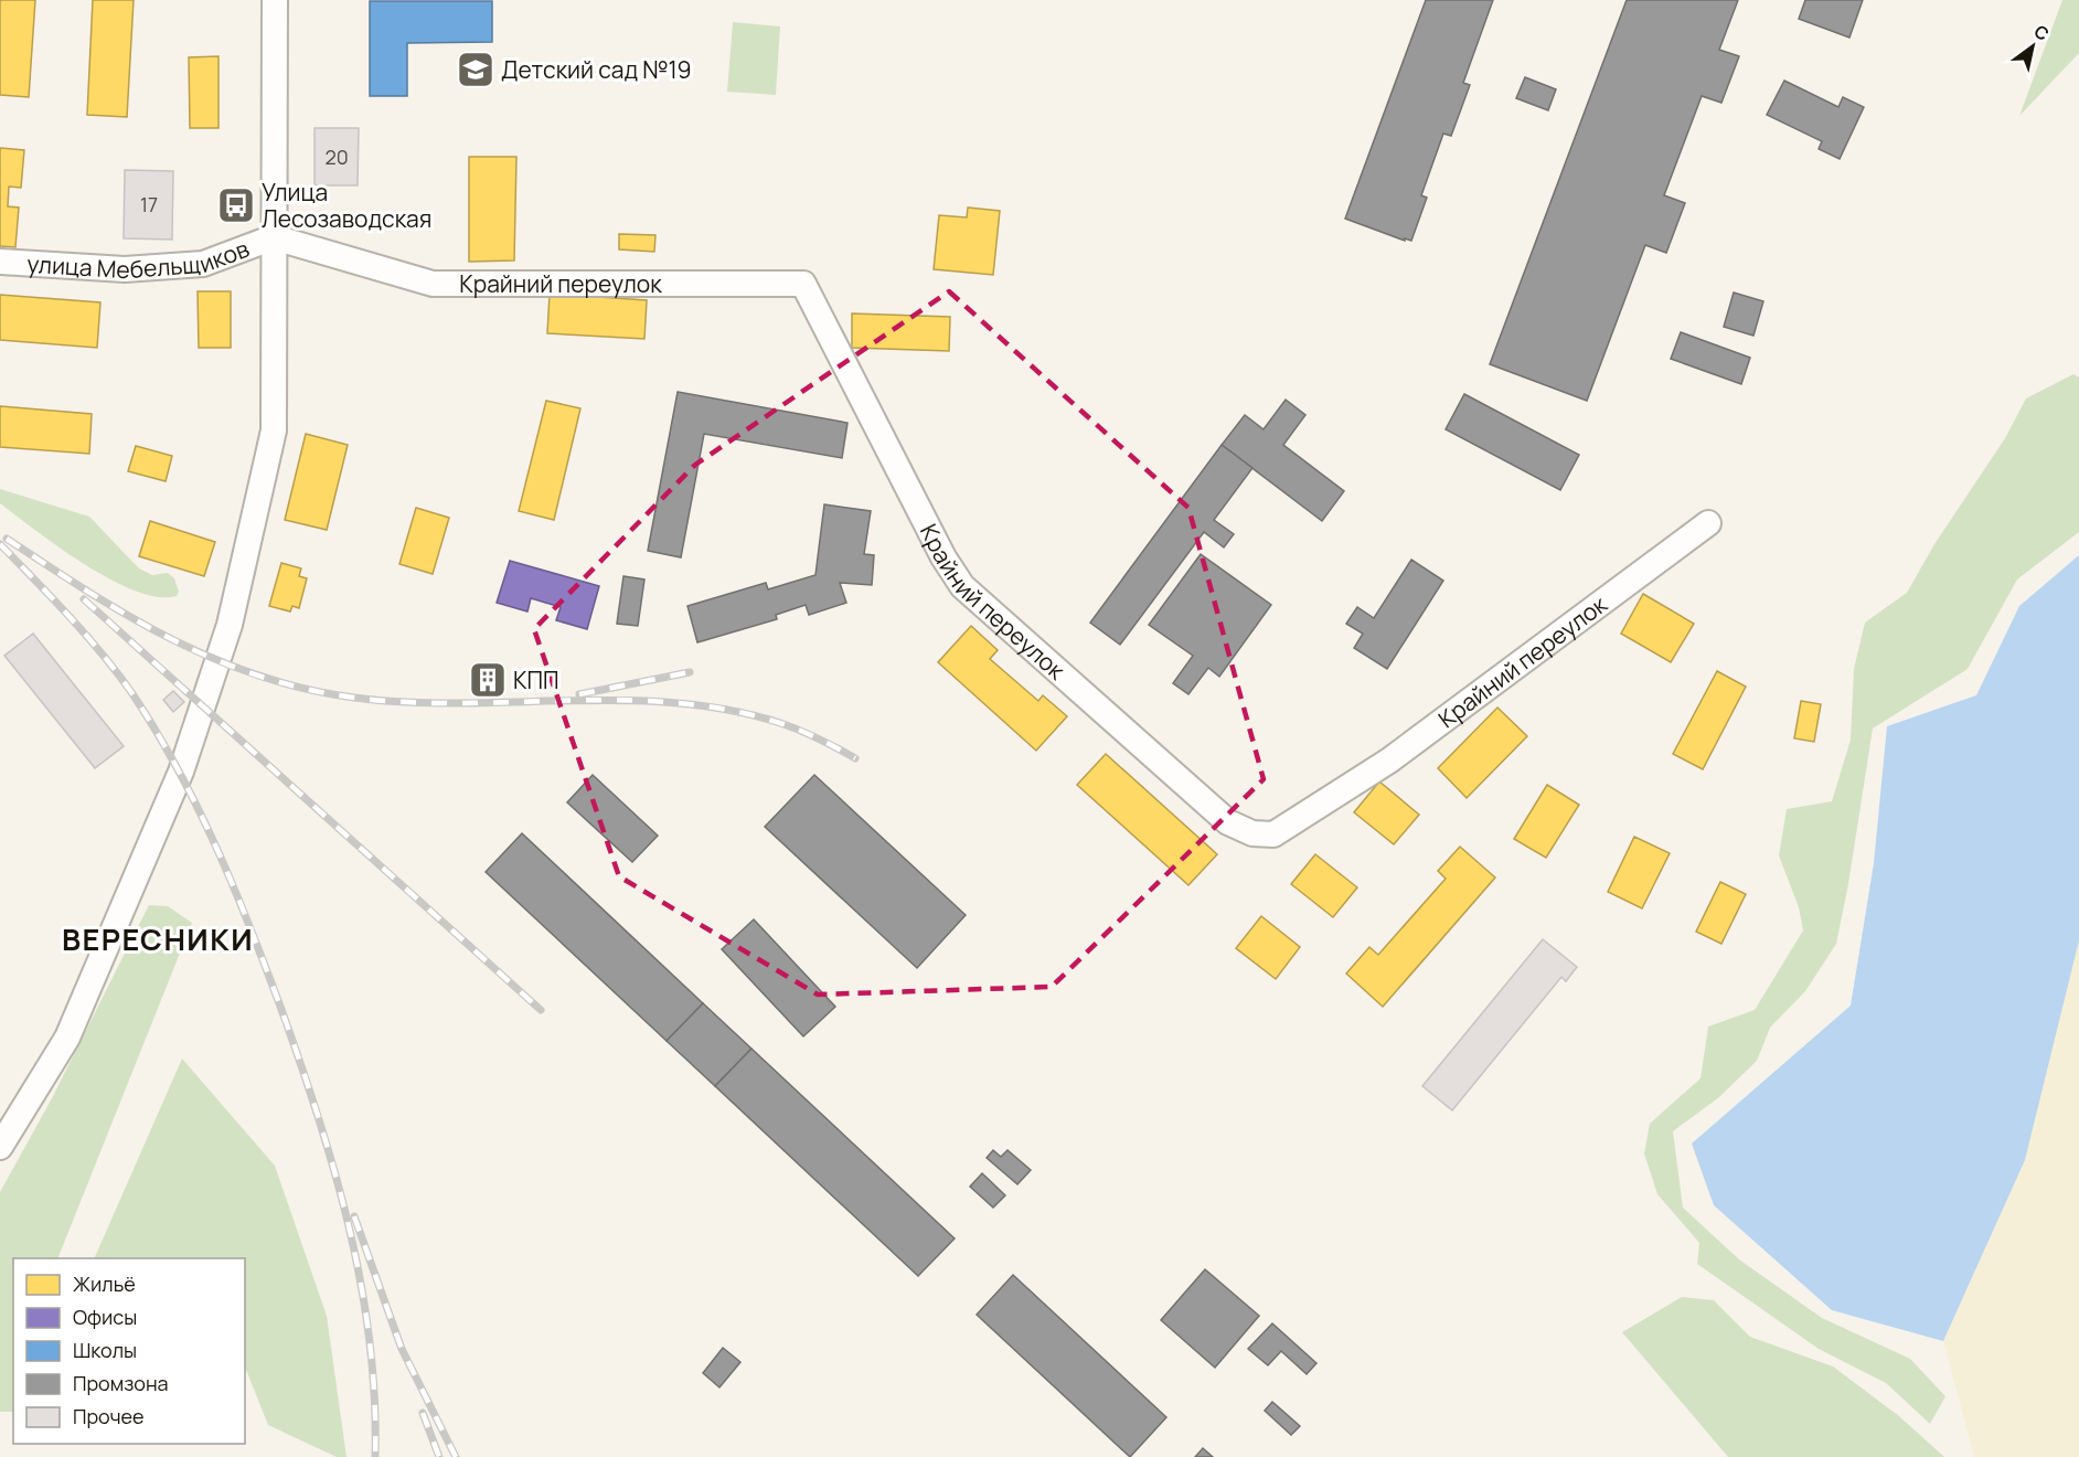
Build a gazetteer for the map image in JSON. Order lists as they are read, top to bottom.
{
  "streets": {
    "street": ["улица Мебельщиков", "Крайний переулок"]
  },
  "crossings": [
    ["улица Мебельщиков", "Крайний переулок"]
  ],
  "districts": ["ВЕРЕСНИКИ"],
  "places": {
    "school or university": ["Детский сад №19"],
    "bus stop": ["Улица Лесозаводская"],
    "building": ["КПП"]
  },
  "house_numbers": ["20", "17"],
  "legend": [
    "Жильё",
    "Офисы",
    "Школы",
    "Промзона",
    "Прочее"
  ],
  "north": "top right"
}
